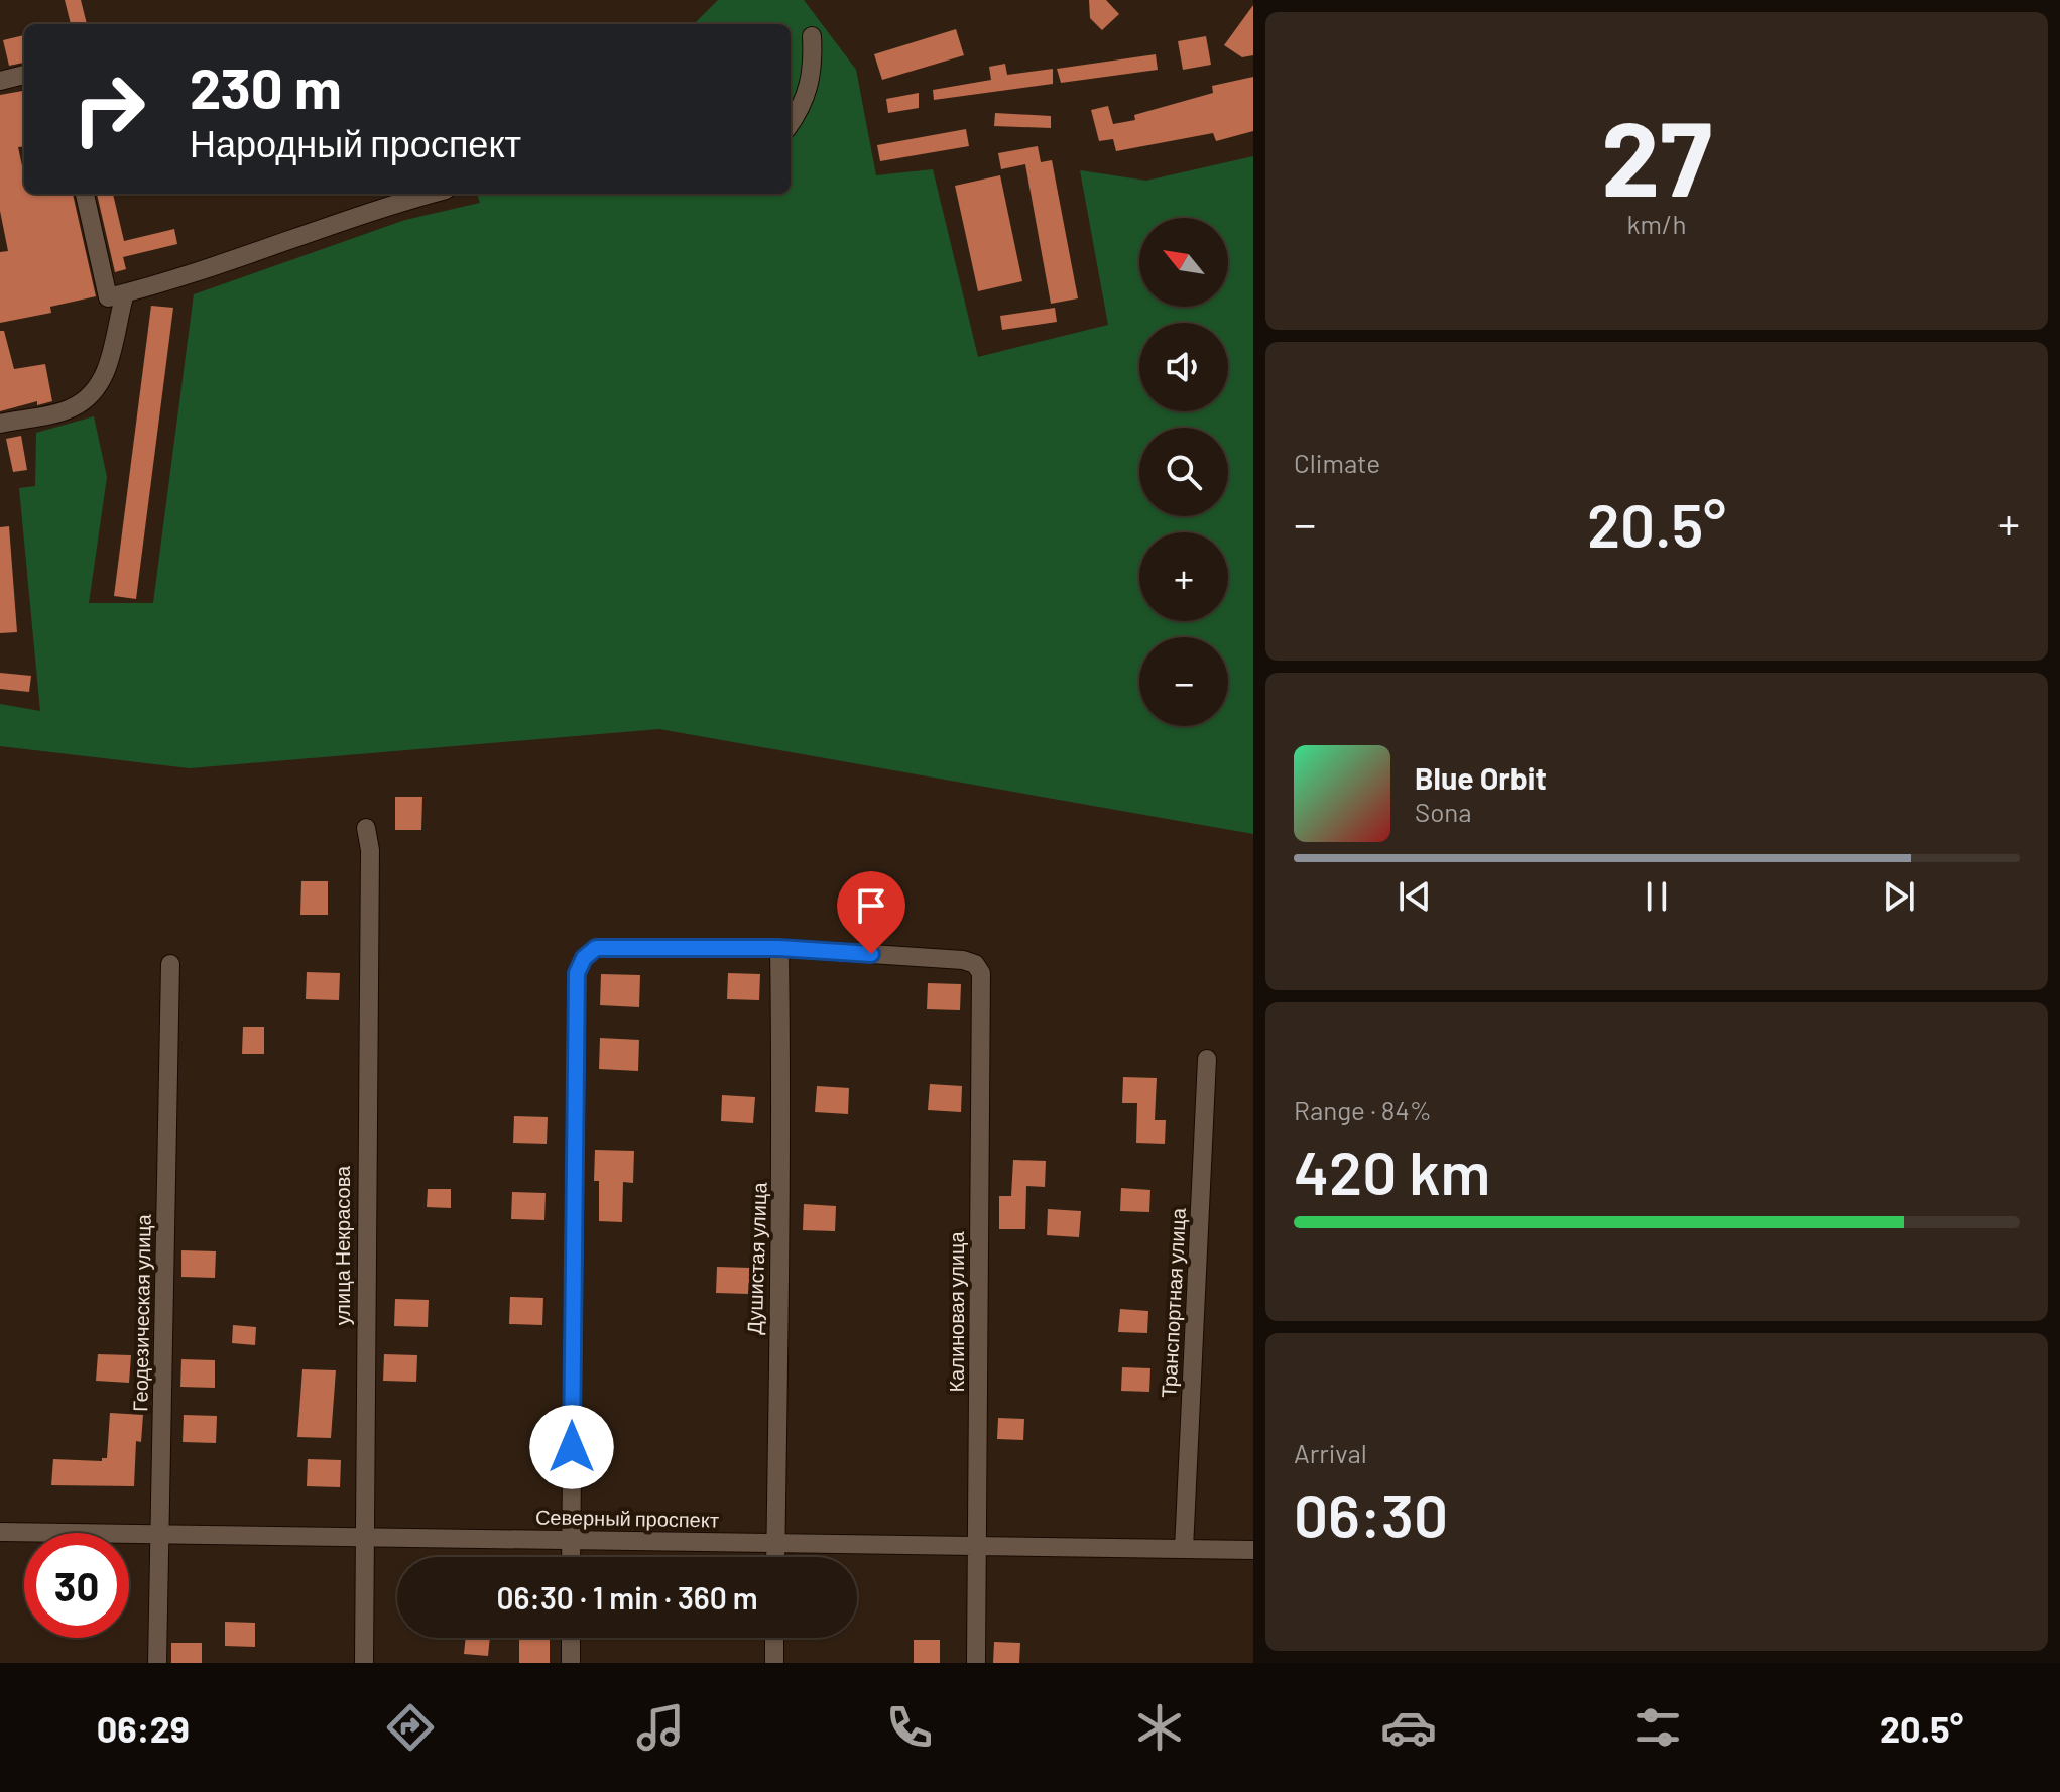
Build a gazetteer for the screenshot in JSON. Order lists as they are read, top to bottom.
{
  "streets": {
    "street": [
      "улица Некрасова",
      "Душистая улица",
      "Транспортная улица",
      "Калиновая улица",
      "Геодезическая улица",
      "Северный проспект"
    ]
  },
  "crossings": [
    ["улица Некрасова", "Северный проспект"],
    ["Душистая улица", "Калиновая улица"],
    ["Душистая улица", "Северный проспект"],
    ["Транспортная улица", "Северный проспект"],
    ["Калиновая улица", "Северный проспект"],
    ["Геодезическая улица", "Северный проспект"]
  ],
  "north": "top left",
  "page": {
    "tile": [
      ["27", "km/h"],
      "Climate",
      ["Range · 84%", "420 km"],
      ["Arrival", "06:30"]
    ],
    "turn": ["230 m", "Народный проспект"],
    "map_buttons": ["+", "−"],
    "heat": ["−", "20.5°", "+"],
    "song": ["Blue Orbit", "Sona"],
    "limit": "30",
    "trip": "06:30 · 1 min · 360 m",
    "tabs": ["06:29", "20.5°"]
  }
}
